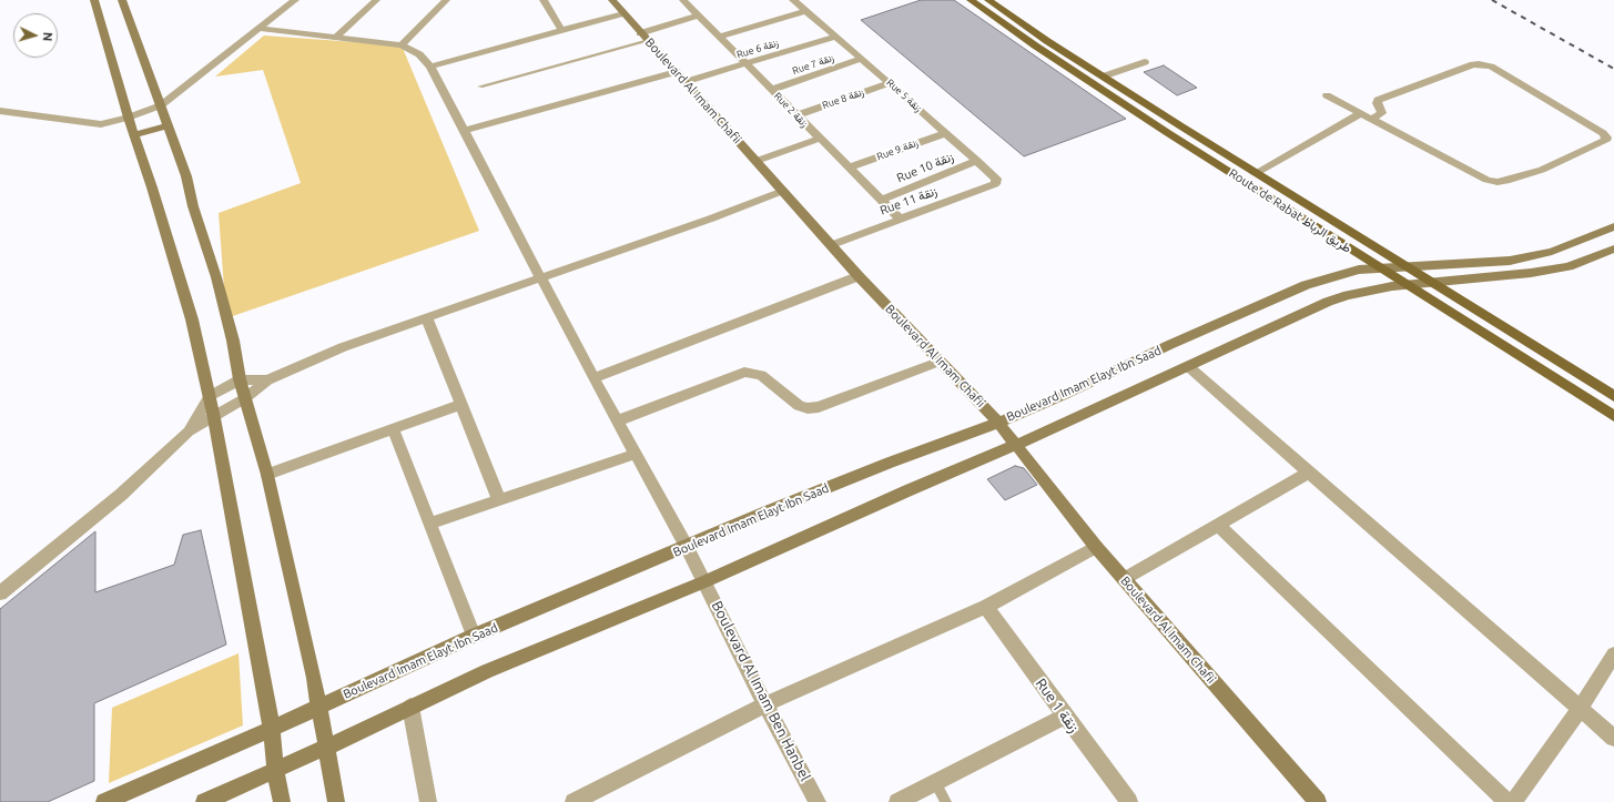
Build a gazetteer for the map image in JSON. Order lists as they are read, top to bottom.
{
  "streets": {
    "main road": ["Route de Rabat طريق الرباط"],
    "street": [
      "Rue 6 زنقة",
      "Rue 7 زنقة",
      "Boulevard Al Imam Chafii",
      "Rue 5 زنقة",
      "Rue 8 زنقة",
      "Rue 2 زنقة",
      "Rue 9 زنقة",
      "Rue 10 زنقة",
      "Rue 11 زنقة",
      "Boulevard Imam Elayt Ibn Saad",
      "Boulevard Al Imam Ben Hanbel",
      "Rue 1 زنقة"
    ]
  },
  "crossings": [
    ["Rue 6 زنقة", "Boulevard Al Imam Chafii"],
    ["Rue 6 زنقة", "Rue 5 زنقة"],
    ["Rue 6 زنقة", "Rue 2 زنقة"],
    ["Rue 7 زنقة", "Rue 5 زنقة"],
    ["Rue 7 زنقة", "Rue 2 زنقة"],
    ["Boulevard Al Imam Chafii", "Rue 11 زنقة"],
    ["Boulevard Al Imam Chafii", "Boulevard Imam Elayt Ibn Saad"],
    ["Rue 5 زنقة", "Rue 8 زنقة"],
    ["Rue 5 زنقة", "Rue 9 زنقة"],
    ["Rue 5 زنقة", "Rue 10 زنقة"],
    ["Rue 5 زنقة", "Rue 11 زنقة"],
    ["Rue 8 زنقة", "Rue 2 زنقة"],
    ["Rue 2 زنقة", "Rue 9 زنقة"],
    ["Rue 2 زنقة", "Rue 10 زنقة"],
    ["Rue 2 زنقة", "Rue 11 زنقة"],
    ["Route de Rabat طريق الرباط", "Boulevard Imam Elayt Ibn Saad"],
    ["Boulevard Imam Elayt Ibn Saad", "Boulevard Al Imam Ben Hanbel"]
  ],
  "north": "right"
}
